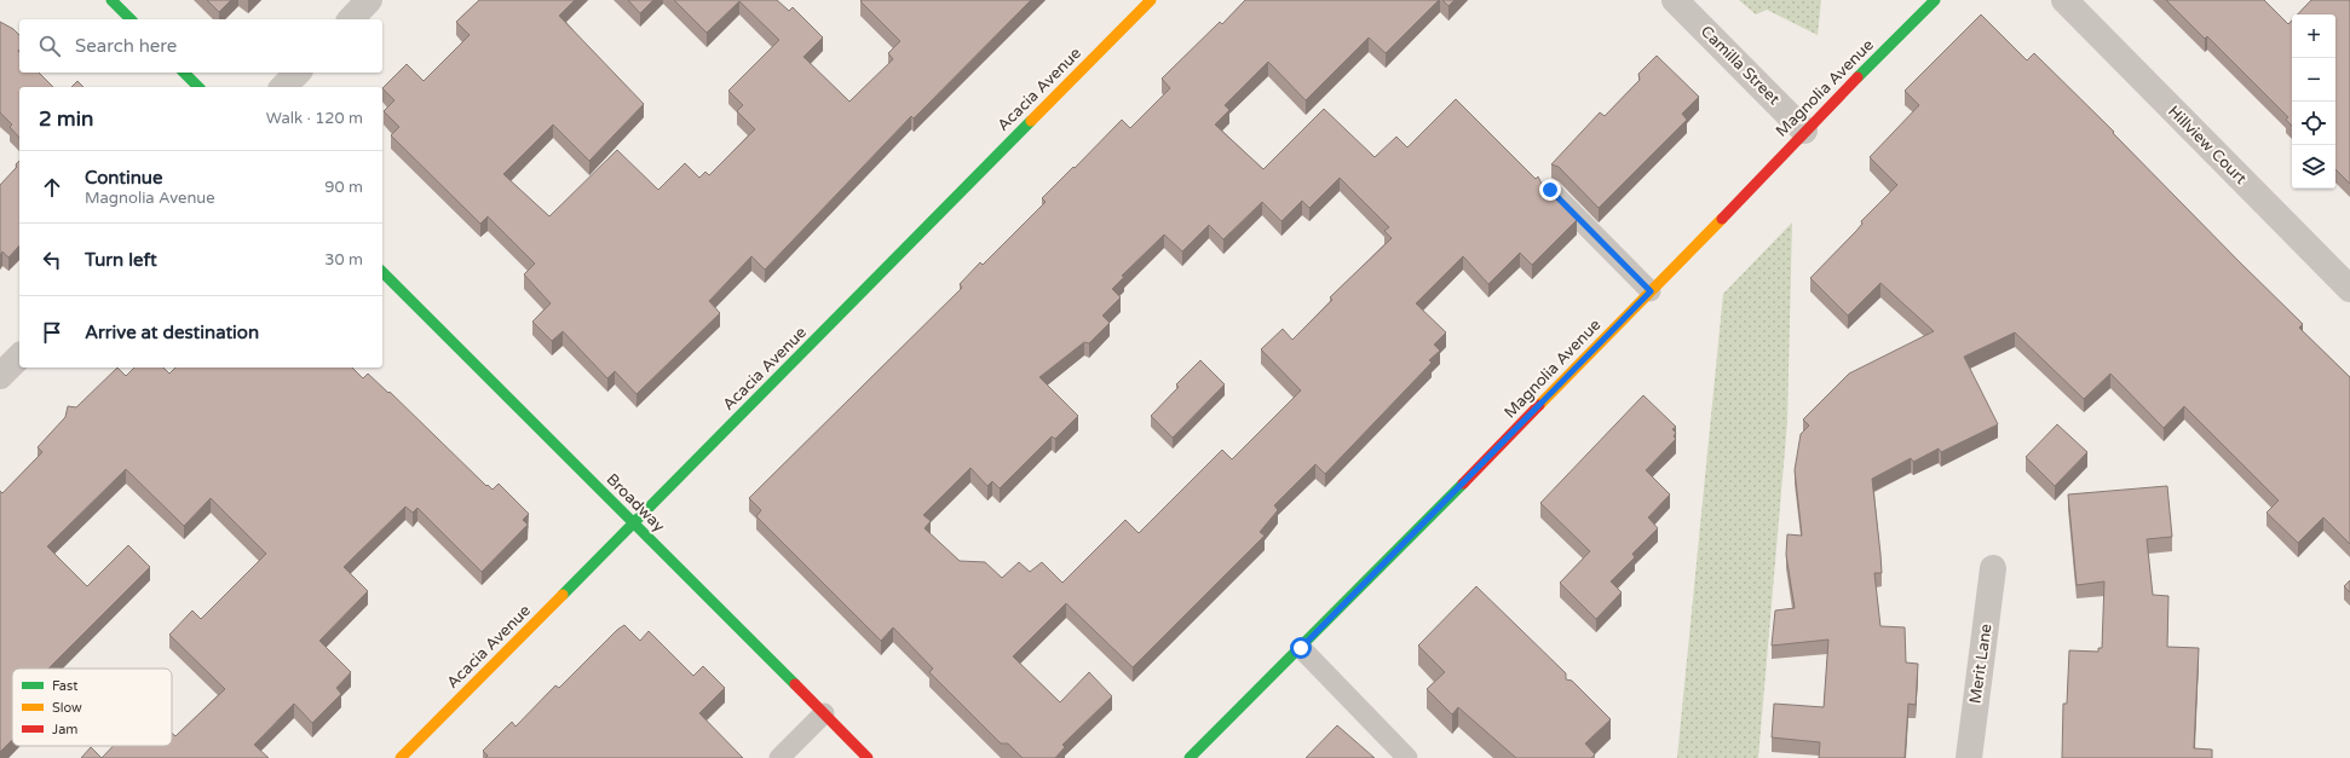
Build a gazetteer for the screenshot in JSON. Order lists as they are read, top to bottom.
{
  "streets": {
    "street": [
      "Camilla Street",
      "Magnolia Avenue",
      "Acacia Avenue",
      "Hillview Court",
      "Broadway",
      "Merit Lane"
    ]
  },
  "crossings": [
    ["Camilla Street", "Magnolia Avenue"],
    ["Acacia Avenue", "Broadway"]
  ],
  "legend": ["Fast", "Slow", "Jam"],
  "page": {
    "map_buttons": ["+", "−"],
    "search": "Search here",
    "heading": ["2 min", "Walk · 120 m"],
    "list": [
      ["Continue", "Magnolia Avenue", "90 m"],
      ["Turn left", "30 m"],
      "Arrive at destination"
    ]
  }
}
